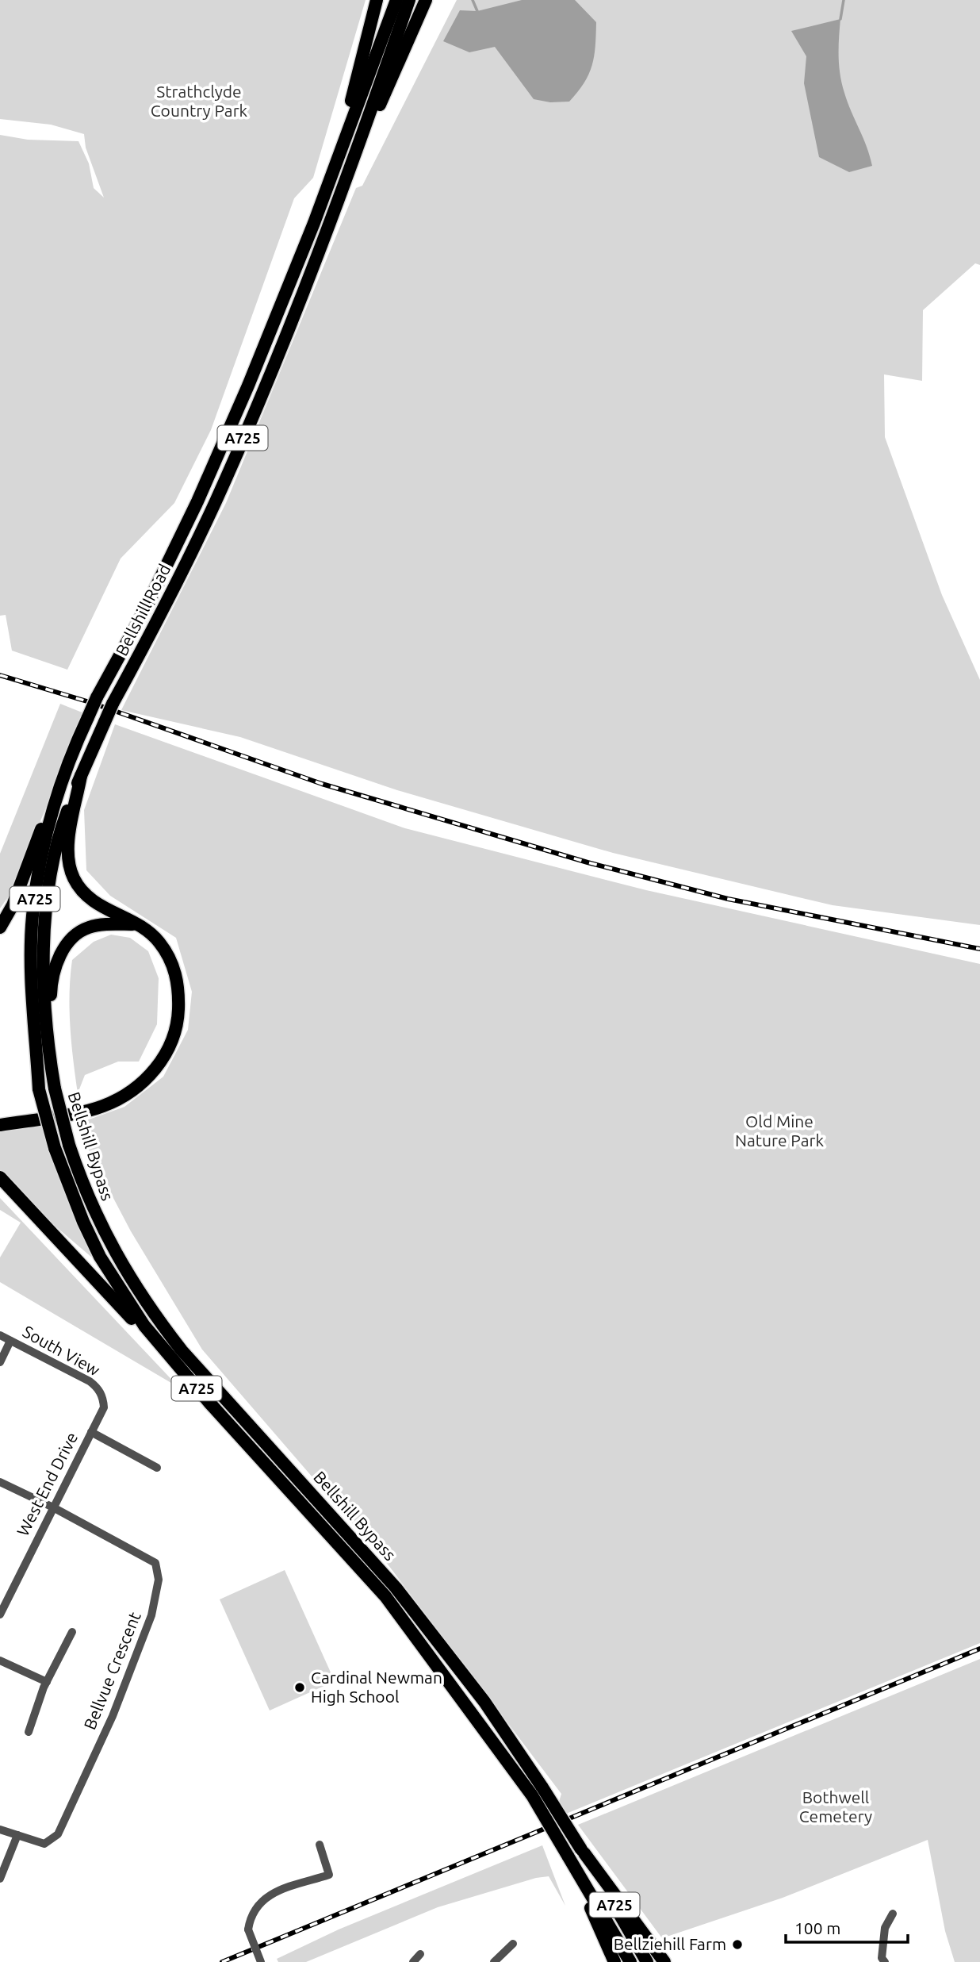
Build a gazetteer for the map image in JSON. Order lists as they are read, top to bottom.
{
  "streets": {
    "highway": ["A725", "Bellshill Road", "Bellshill Bypass"],
    "street": ["South View", "West End Drive", "Bellvue Crescent"]
  },
  "crossings": [
    ["A725", "Bellshill Road"],
    ["Bellshill Road", "Bellshill Bypass"],
    ["South View", "West End Drive"],
    ["West End Drive", "Bellvue Crescent"]
  ],
  "parks": ["Strathclyde Country Park", "Old Mine Nature Park", "Bothwell Cemetery"],
  "places": ["Cardinal Newman High School", "Bellziehill Farm"],
  "scale_bar": "100 m"
}
